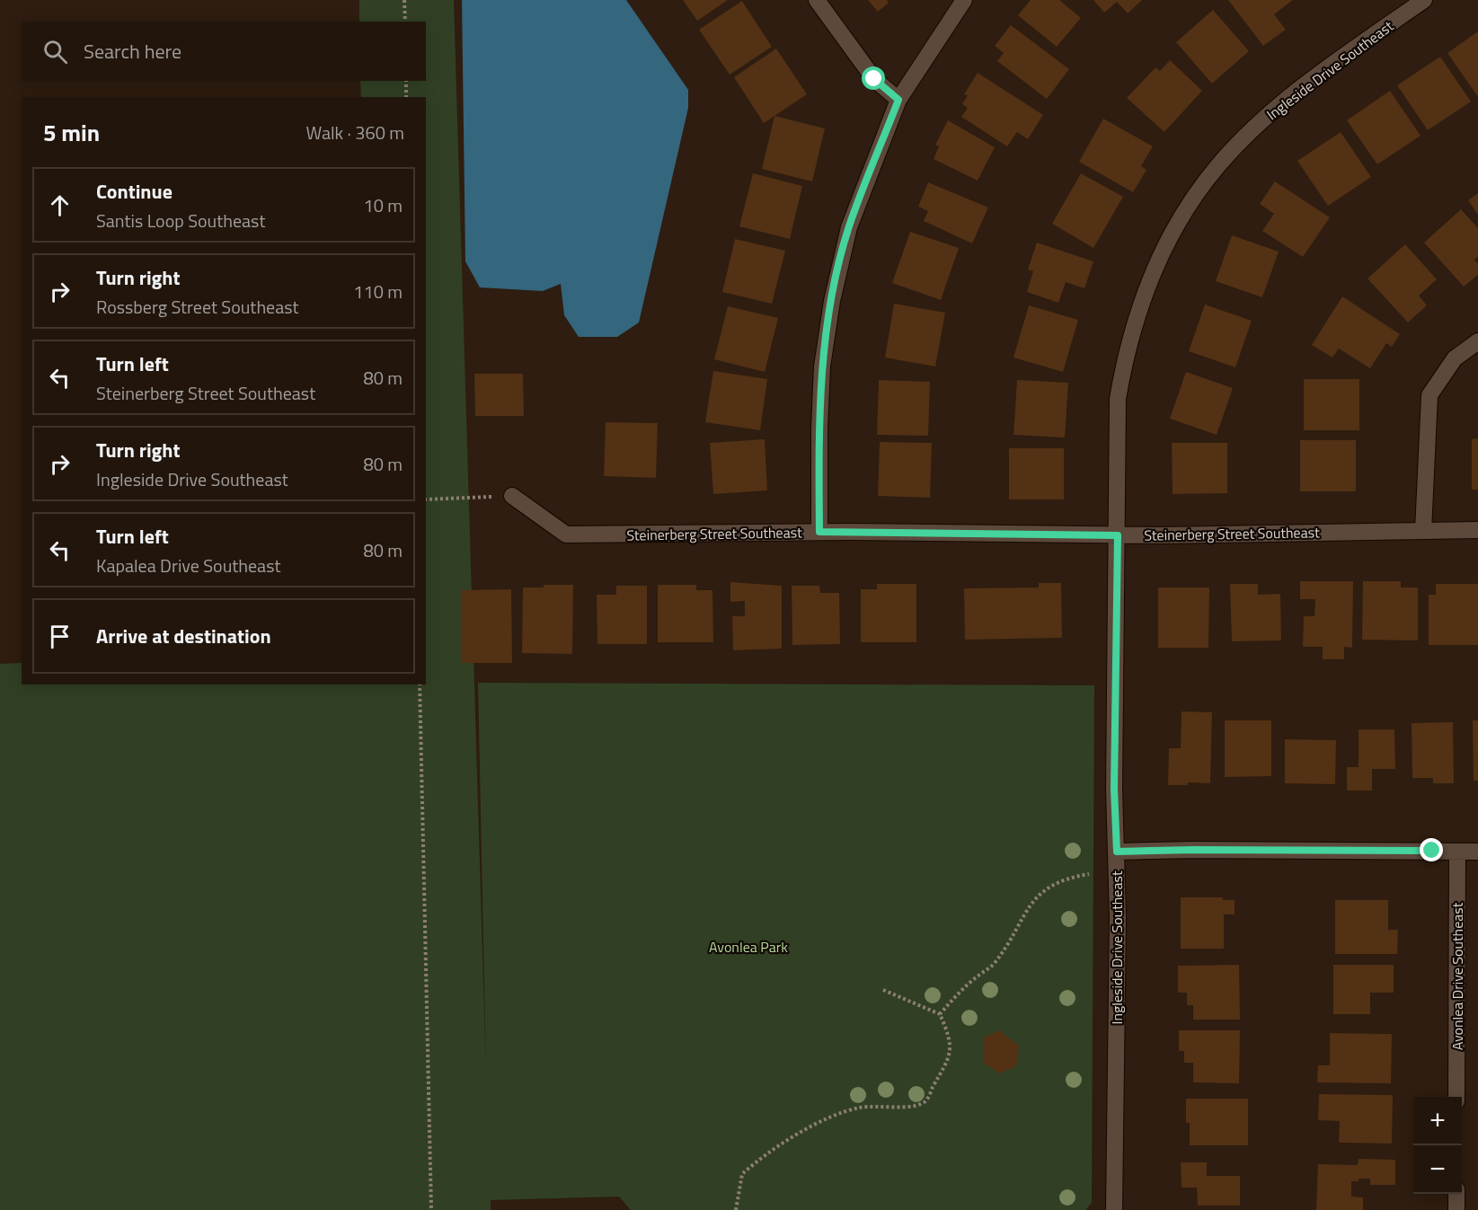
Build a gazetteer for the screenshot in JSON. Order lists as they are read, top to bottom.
{
  "streets": {
    "street": ["Ingleside Drive Southeast", "Steinerberg Street Southeast", "Avonlea Drive Southeast"]
  },
  "crossings": [
    ["Ingleside Drive Southeast", "Steinerberg Street Southeast"]
  ],
  "parks": ["Avonlea Park"],
  "page": {
    "search": "Search here",
    "heading": ["5 min", "Walk · 360 m"],
    "list": [
      ["Continue", "Santis Loop Southeast", "10 m"],
      ["Turn right", "Rossberg Street Southeast", "110 m"],
      ["Turn left", "Steinerberg Street Southeast", "80 m"],
      ["Turn right", "Ingleside Drive Southeast", "80 m"],
      ["Turn left", "Kapalea Drive Southeast", "80 m"],
      "Arrive at destination"
    ],
    "map_buttons": ["+", "−"]
  }
}
